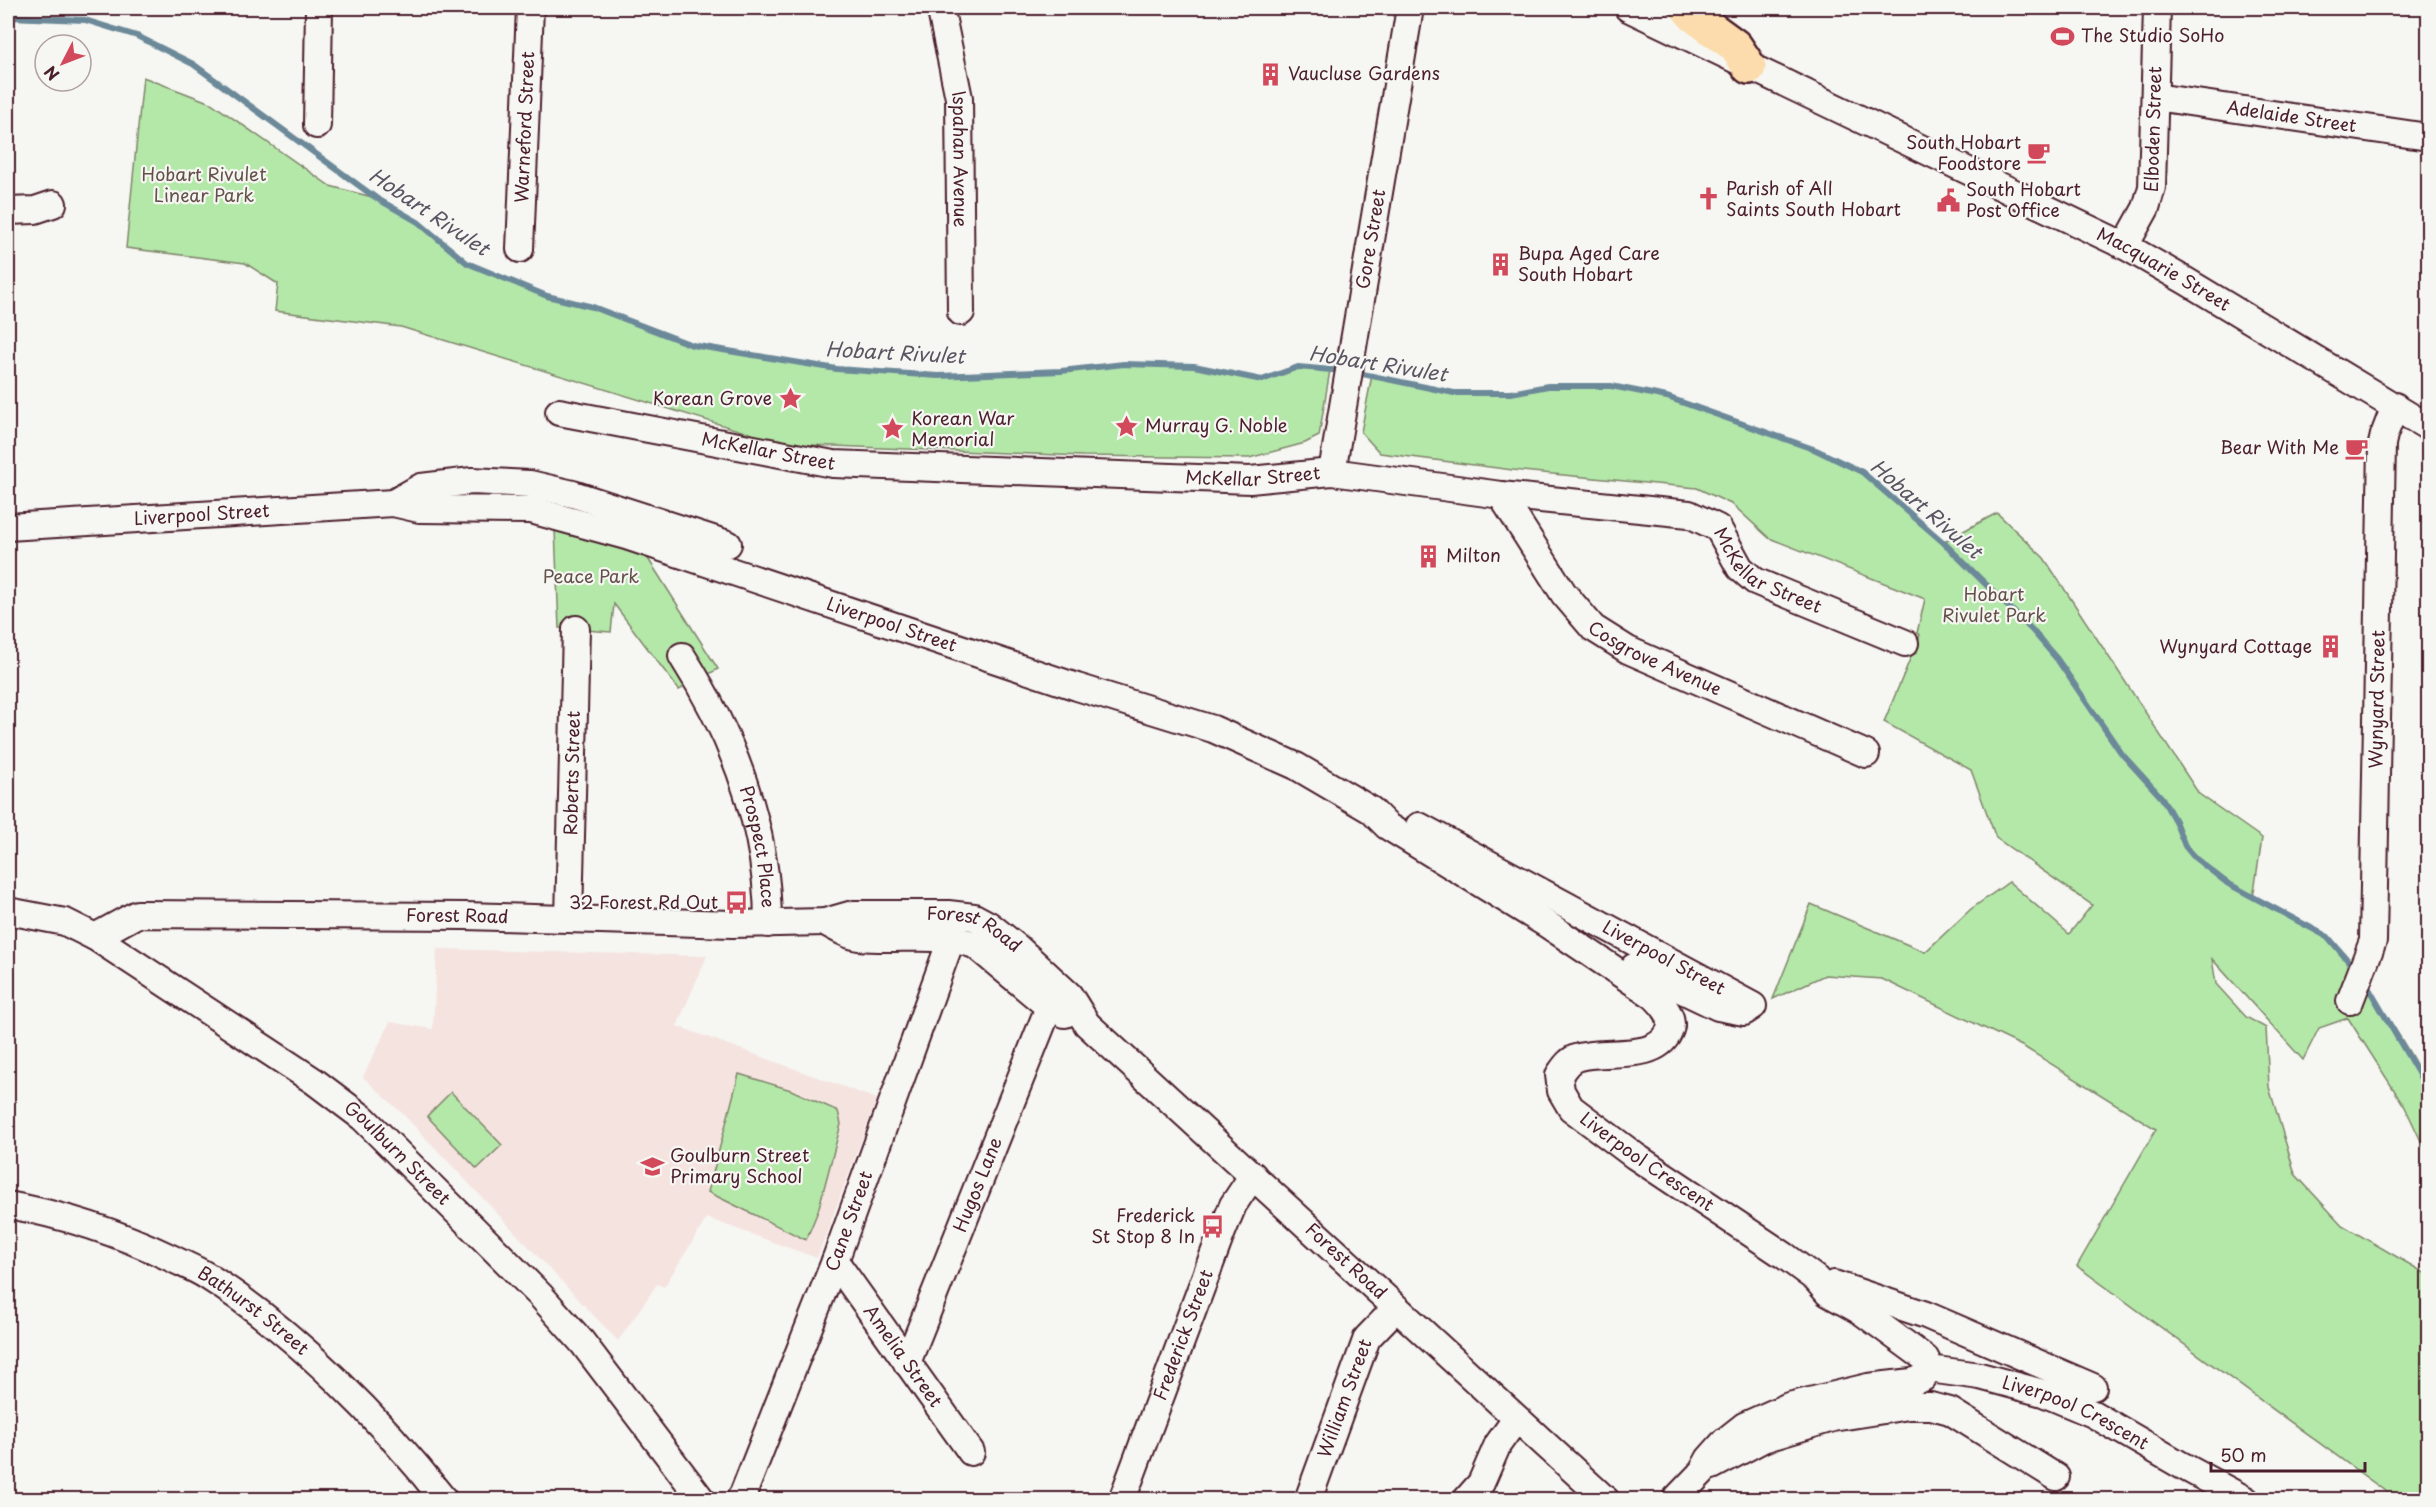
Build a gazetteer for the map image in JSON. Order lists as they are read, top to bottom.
{
  "streets": {
    "street": [
      "Adelaide Street",
      "Warneford Street",
      "Elboden Street",
      "Ispahan Avenue",
      "Gore Street",
      "Macquarie Street",
      "McKellar Street",
      "Liverpool Street",
      "Cosgrove Avenue",
      "Wynyard Street",
      "Roberts Street",
      "Prospect Place",
      "Forest Road",
      "Goulburn Street",
      "Liverpool Crescent",
      "Hugos Lane",
      "Cane Street",
      "Bathurst Street",
      "Frederick Street",
      "Amelia Street",
      "William Street"
    ]
  },
  "crossings": [
    ["Adelaide Street", "Elboden Street"],
    ["Elboden Street", "Macquarie Street"],
    ["Gore Street", "McKellar Street"],
    ["Macquarie Street", "Wynyard Street"],
    ["McKellar Street", "Cosgrove Avenue"],
    ["Liverpool Street", "Liverpool Crescent"],
    ["Roberts Street", "Forest Road"],
    ["Prospect Place", "Forest Road"],
    ["Forest Road", "Goulburn Street"],
    ["Forest Road", "Hugos Lane"],
    ["Forest Road", "Cane Street"],
    ["Forest Road", "Frederick Street"],
    ["Forest Road", "William Street"],
    ["Hugos Lane", "Amelia Street"],
    ["Cane Street", "Amelia Street"]
  ],
  "water": ["Hobart Rivulet"],
  "parks": ["Hobart Rivulet Linear Park", "Peace Park", "Hobart Rivulet Park"],
  "places": {
    "sports": ["The Studio SoHo"],
    "building": [
      "Vaucluse Gardens",
      "Bupa Aged Care South Hobart",
      "Milton",
      "Wynyard Cottage"
    ],
    "cafe": ["South Hobart Foodstore", "Bear With Me"],
    "church": ["Parish of All Saints South Hobart"],
    "public building": ["South Hobart Post Office"],
    "place": ["Korean Grove", "Murray G. Noble", "Korean War Memorial"],
    "bus stop": ["32 Forest Rd Out", "Frederick St Stop 8 In"],
    "school or university": ["Goulburn Street Primary School"]
  },
  "scale_bar": "50 m",
  "north": "bottom left"
}
